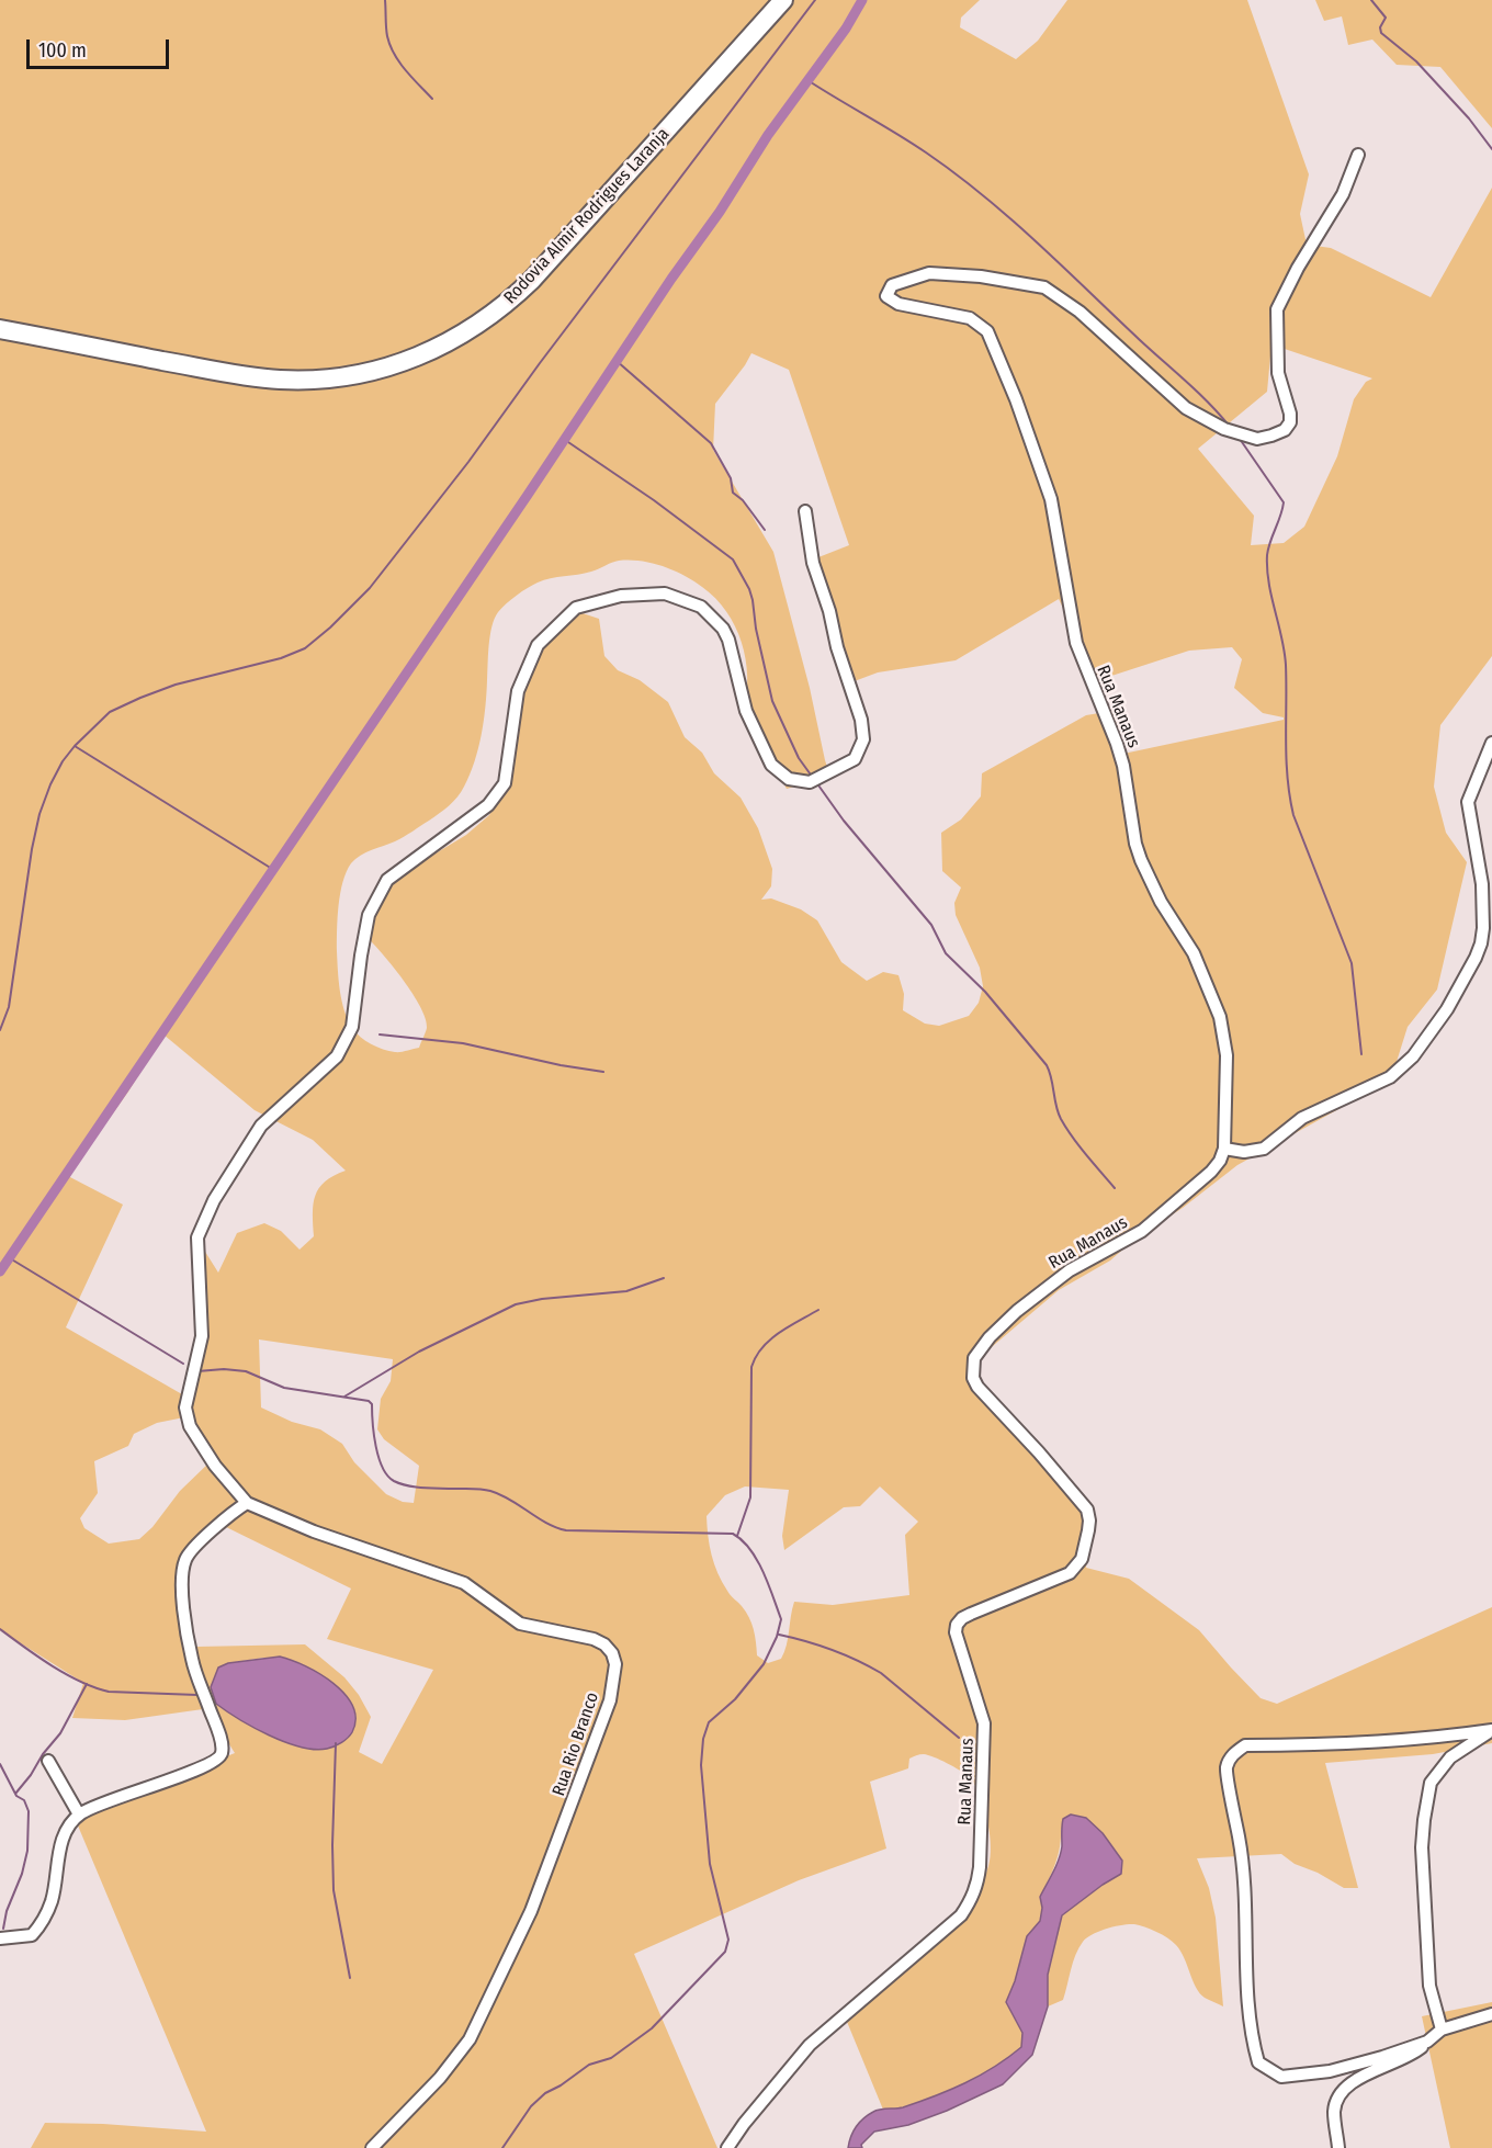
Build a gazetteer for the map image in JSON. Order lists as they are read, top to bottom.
{
  "streets": {
    "main road": ["Rodovia Almir Rodrigues Laranja"],
    "street": ["Rua Manaus", "Rua Rio Branco"]
  },
  "scale_bar": "100 m"
}
